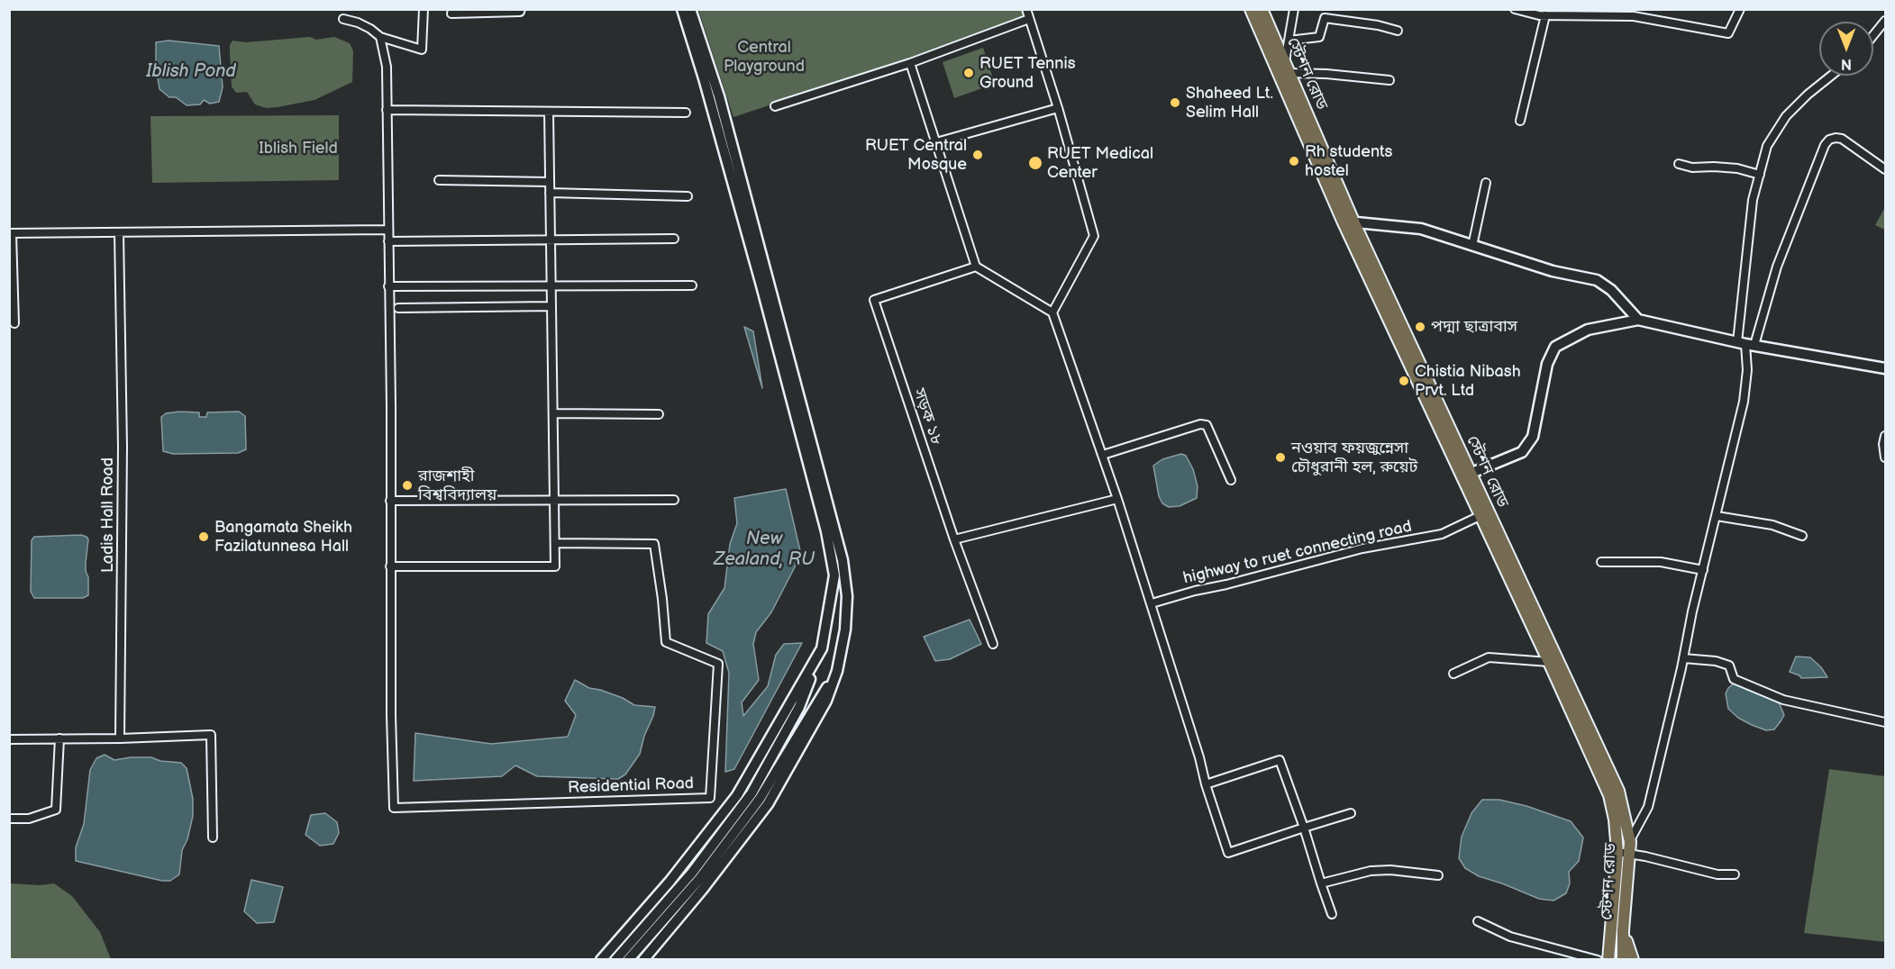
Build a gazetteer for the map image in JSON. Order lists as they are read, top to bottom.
{
  "streets": {
    "main road": ["স্টেশন রোড"],
    "street": [
      "সড়ক ১৮",
      "Ladis Hall Road",
      "highway to ruet connecting road",
      "Residential Road"
    ]
  },
  "crossings": [
    ["স্টেশন রোড", "highway to ruet connecting road"]
  ],
  "water": ["Iblish Pond", "New Zealand, RU"],
  "parks": ["Central Playground", "Iblish Field"],
  "places": [
    "RUET Tennis Ground",
    "Shaheed Lt. Selim Hall",
    "RUET Central Mosque",
    "Rh students hostel",
    "RUET Medical Center",
    "পদ্মা ছাত্রাবাস",
    "Chistia Nibash Prvt. Ltd",
    "নওয়াব ফয়জুন্নেসা চৌধুরানী হল, রুয়েট",
    "রাজশাহী বিশ্ববিদ্যালয়",
    "Bangamata Sheikh Fazilatunnesa Hall"
  ],
  "north": "bottom"
}
